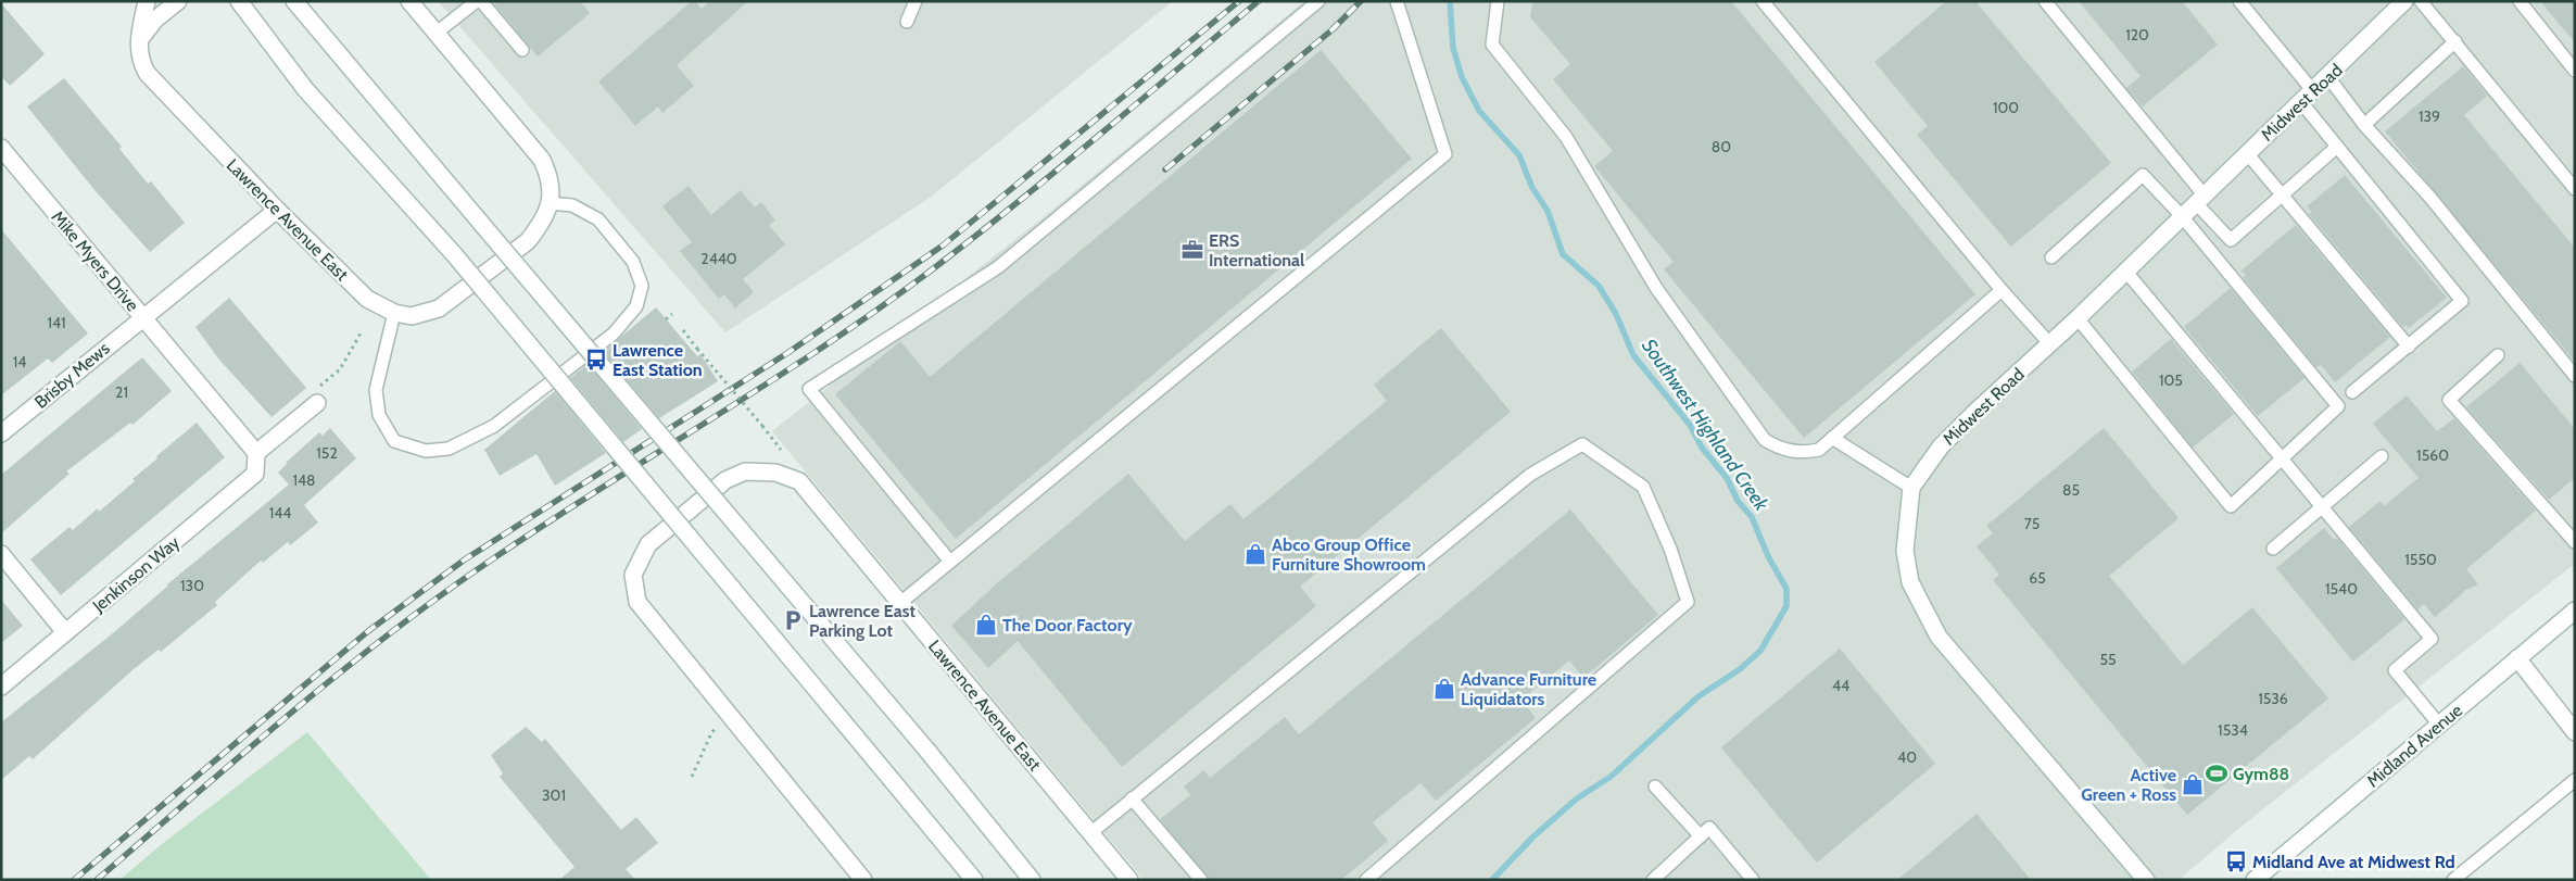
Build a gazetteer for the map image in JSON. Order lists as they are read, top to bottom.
{
  "streets": {
    "street": [
      "Midwest Road",
      "Lawrence Avenue East",
      "Mike Myers Drive",
      "Brisby Mews",
      "Jenkinson Way",
      "Midland Avenue"
    ]
  },
  "crossings": [
    ["Lawrence Avenue East", "Mike Myers Drive"],
    ["Mike Myers Drive", "Brisby Mews"]
  ],
  "water": ["Southwest Highland Creek"],
  "places": {
    "office": ["ERS International"],
    "bus stop": ["Lawrence East Station", "Midland Ave at Midwest Rd"],
    "shop": [
      "Abco Group Office Furniture Showroom",
      "The Door Factory",
      "Advance Furniture Liquidators",
      "Active Green + Ross"
    ],
    "parking": ["Lawrence East Parking Lot"],
    "sports": ["Gym88"]
  },
  "house_numbers": [
    "120",
    "100",
    "139",
    "80",
    "2440",
    "141",
    "14",
    "105",
    "21",
    "152",
    "1560",
    "148",
    "85",
    "144",
    "75",
    "1550",
    "65",
    "130",
    "1540",
    "55",
    "44",
    "1536",
    "1534",
    "40",
    "301"
  ]
}
